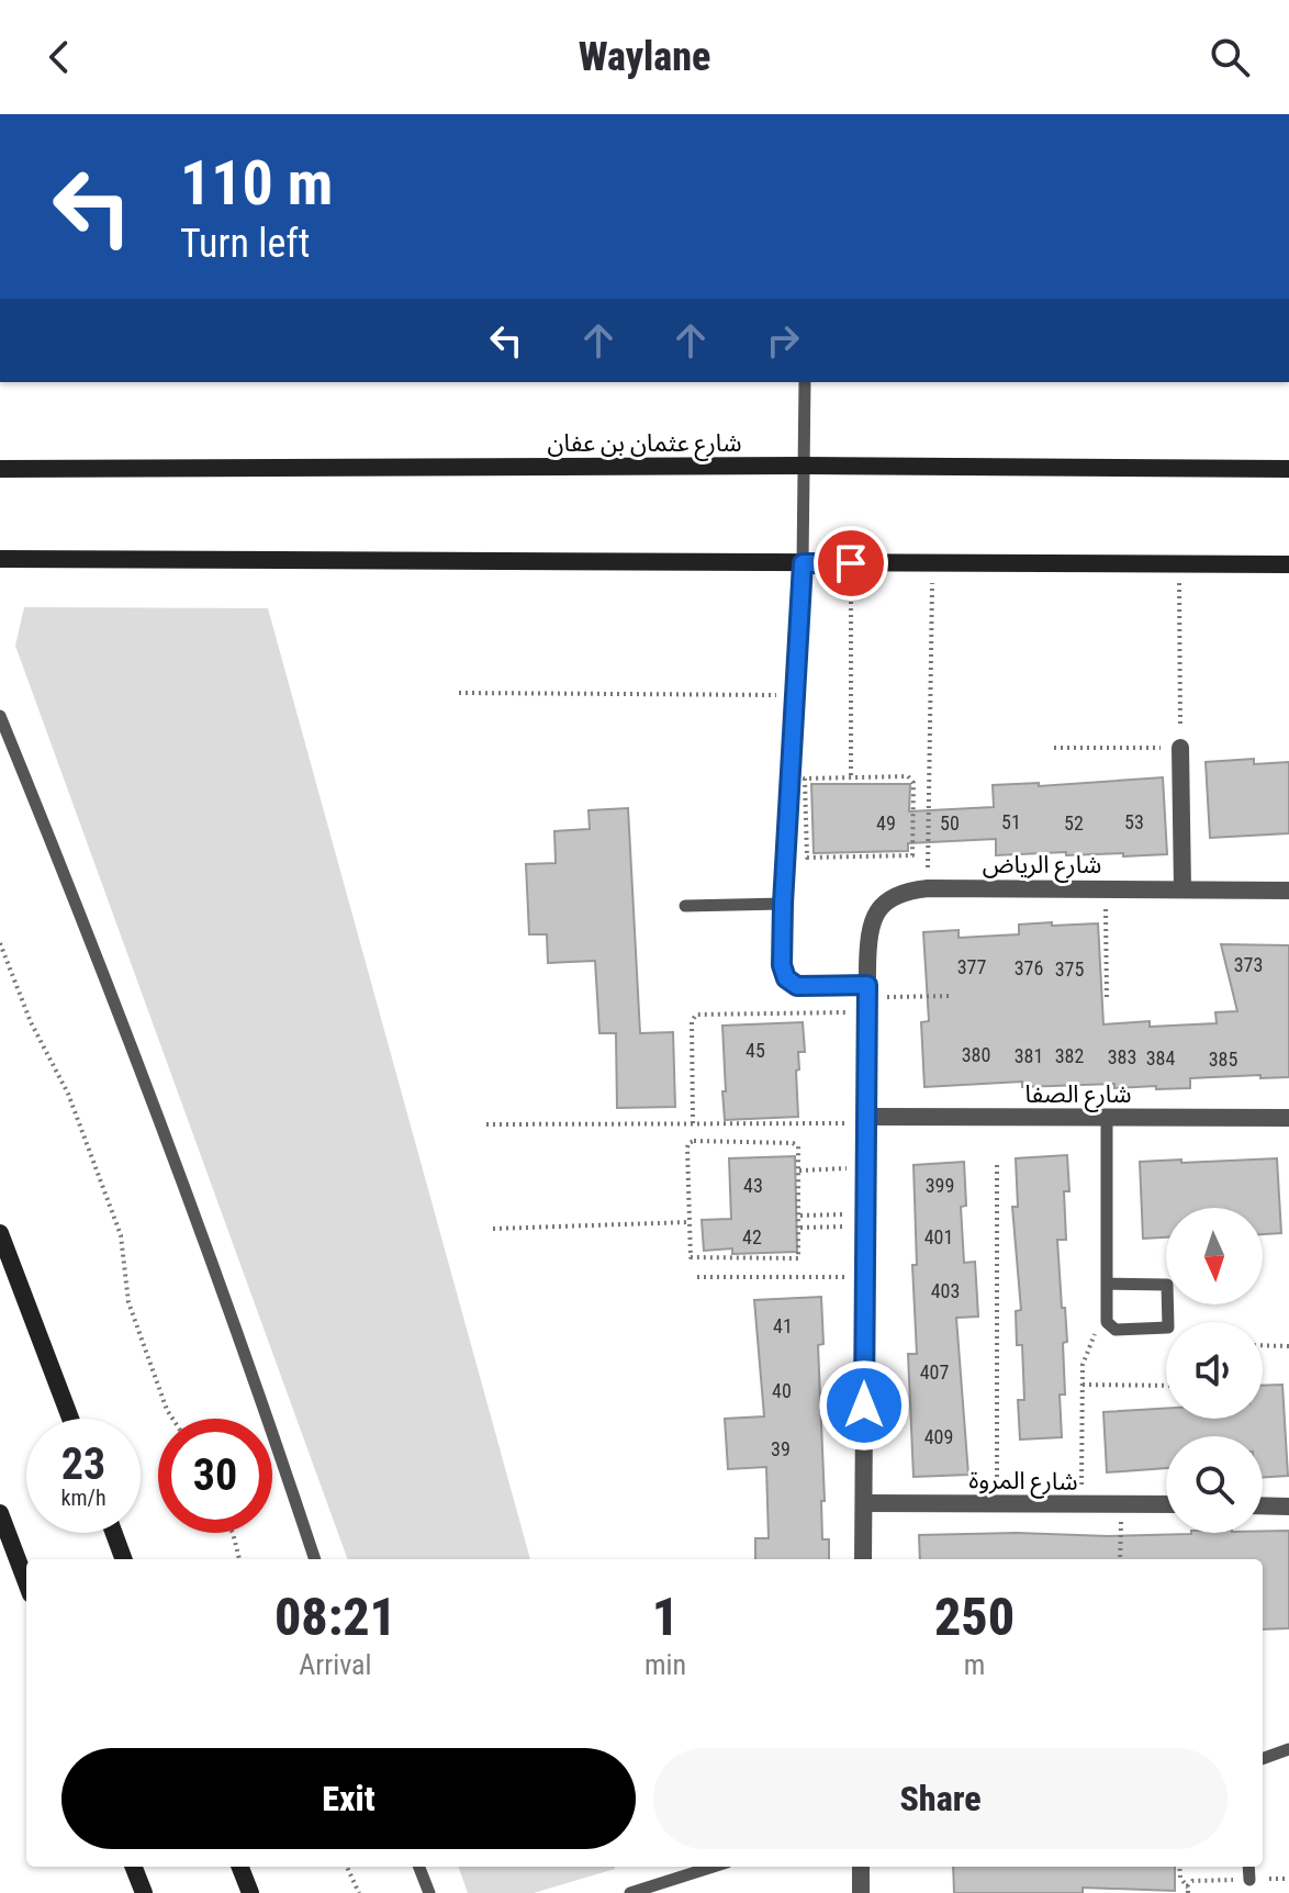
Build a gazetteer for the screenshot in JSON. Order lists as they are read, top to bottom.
{
  "streets": {
    "main road": ["شارع عثمان بن عفان"],
    "street": ["شارع الرياض", "شارع الصفا", "شارع المروة"]
  },
  "crossings": [
    ["شارع الرياض", "شارع الصفا"],
    ["شارع الرياض", "شارع المروة"]
  ],
  "house_numbers": [
    "51",
    "53",
    "49",
    "50",
    "52",
    "373",
    "377",
    "376",
    "375",
    "45",
    "380",
    "381",
    "382",
    "383",
    "384",
    "385",
    "43",
    "399",
    "42",
    "401",
    "403",
    "41",
    "407",
    "40",
    "409",
    "39"
  ],
  "north": "bottom",
  "page": {
    "header": "Waylane",
    "turn": ["110 m", "Turn left"],
    "speed": "23 km/h",
    "limit": "30",
    "eta": [
      "08:21",
      "Arrival",
      "1",
      "min",
      "250",
      "m"
    ],
    "buttons": ["Exit", "Share"]
  }
}
